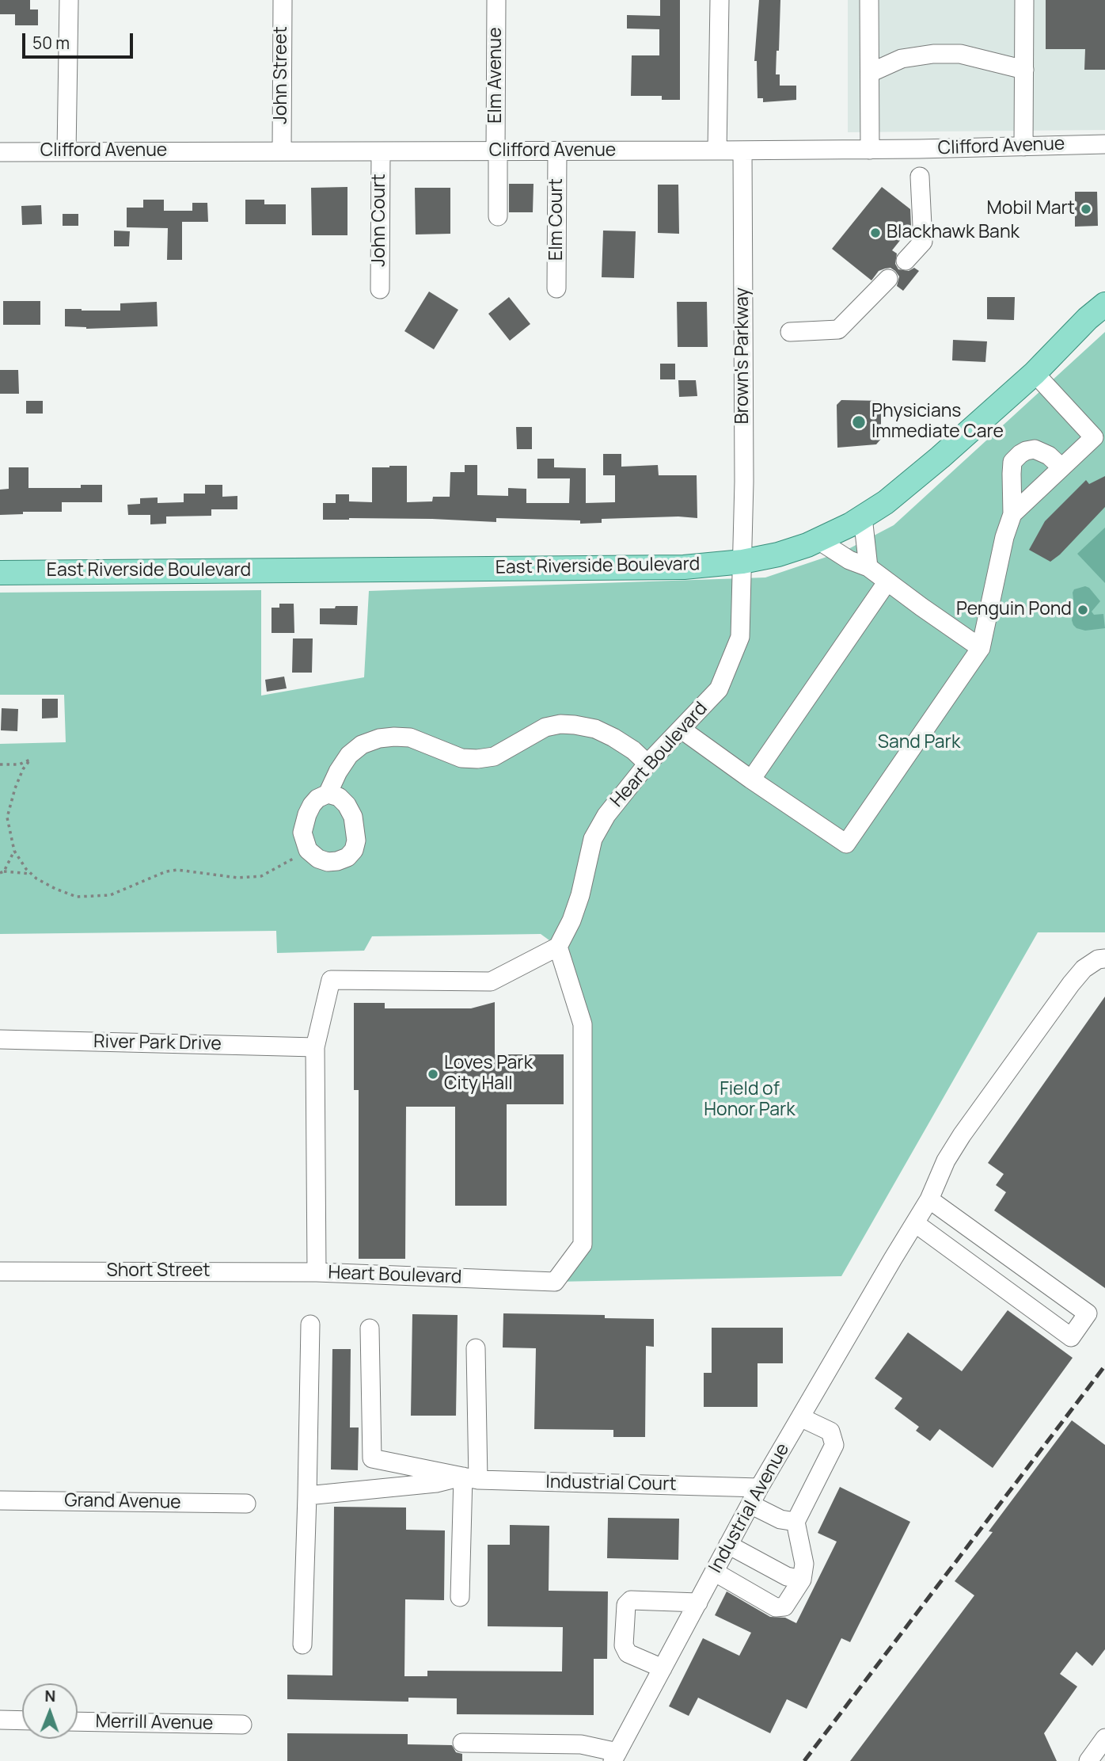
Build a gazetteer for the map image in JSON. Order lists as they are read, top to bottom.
{
  "streets": {
    "main road": ["East Riverside Boulevard"],
    "street": [
      "John Street",
      "Elm Avenue",
      "Clifford Avenue",
      "Elm Court",
      "John Court",
      "Brown's Parkway",
      "Heart Boulevard",
      "River Park Drive",
      "Short Street",
      "Industrial Court",
      "Grand Avenue",
      "Industrial Avenue",
      "Merrill Avenue"
    ]
  },
  "crossings": [
    ["John Street", "Clifford Avenue"],
    ["Elm Avenue", "Clifford Avenue"],
    ["Clifford Avenue", "Elm Court"],
    ["Clifford Avenue", "John Court"],
    ["Clifford Avenue", "Brown's Parkway"],
    ["Brown's Parkway", "East Riverside Boulevard"],
    ["Brown's Parkway", "Heart Boulevard"],
    ["East Riverside Boulevard", "Heart Boulevard"],
    ["Heart Boulevard", "River Park Drive"],
    ["Heart Boulevard", "Short Street"],
    ["Industrial Court", "Industrial Avenue"]
  ],
  "parks": ["Sand Park", "Field of Honor Park"],
  "places": [
    "Mobil Mart",
    "Blackhawk Bank",
    "Physicians Immediate Care",
    "Penguin Pond",
    "Loves Park City Hall"
  ],
  "scale_bar": "50 m",
  "north": "top"
}
